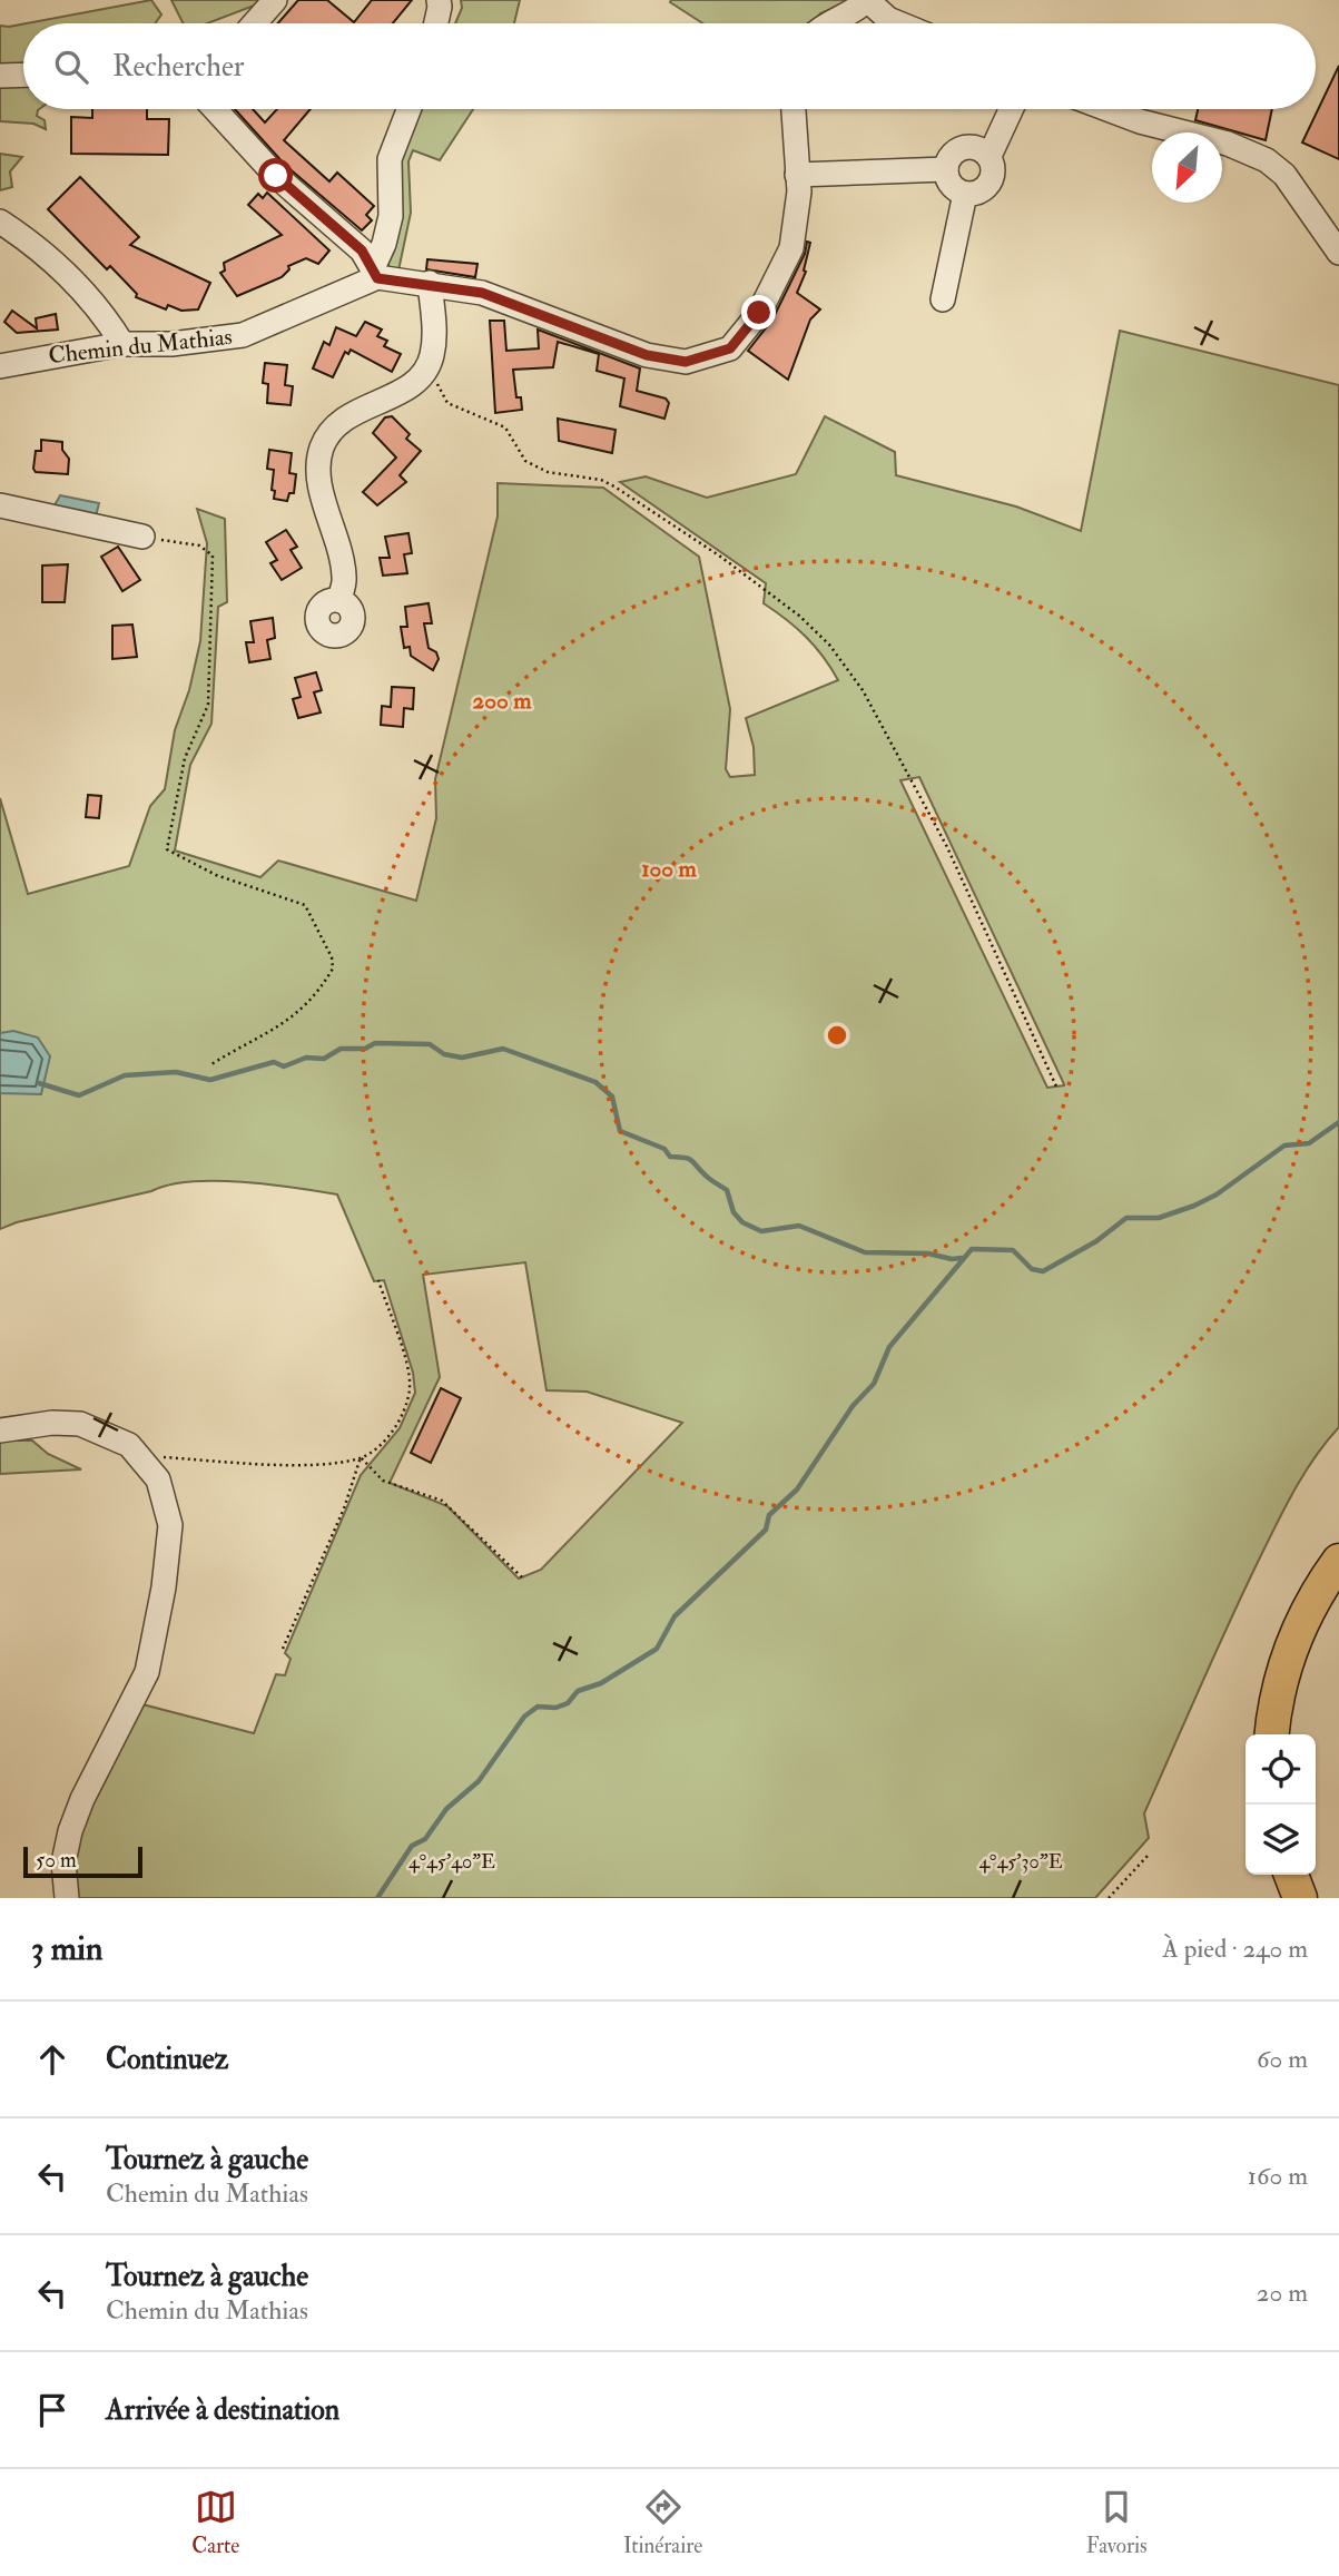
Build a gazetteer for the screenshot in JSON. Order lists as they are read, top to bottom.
{
  "streets": {
    "street": ["Chemin du Mathias"]
  },
  "scale_bar": "50 m",
  "north": "bottom left",
  "page": {
    "search": "Rechercher",
    "scale": "50 m",
    "heading": ["3 min", "À pied · 240 m"],
    "list": [
      ["Continuez", "60 m"],
      ["Tournez à gauche", "Chemin du Mathias", "160 m"],
      ["Tournez à gauche", "Chemin du Mathias", "20 m"],
      "Arrivée à destination"
    ],
    "nav": ["Carte", "Itinéraire", "Favoris"]
  },
  "coordinates": ["4°45'40\"E", "4°45'30\"E"],
  "rings": ["200 m", "100 m"]
}
